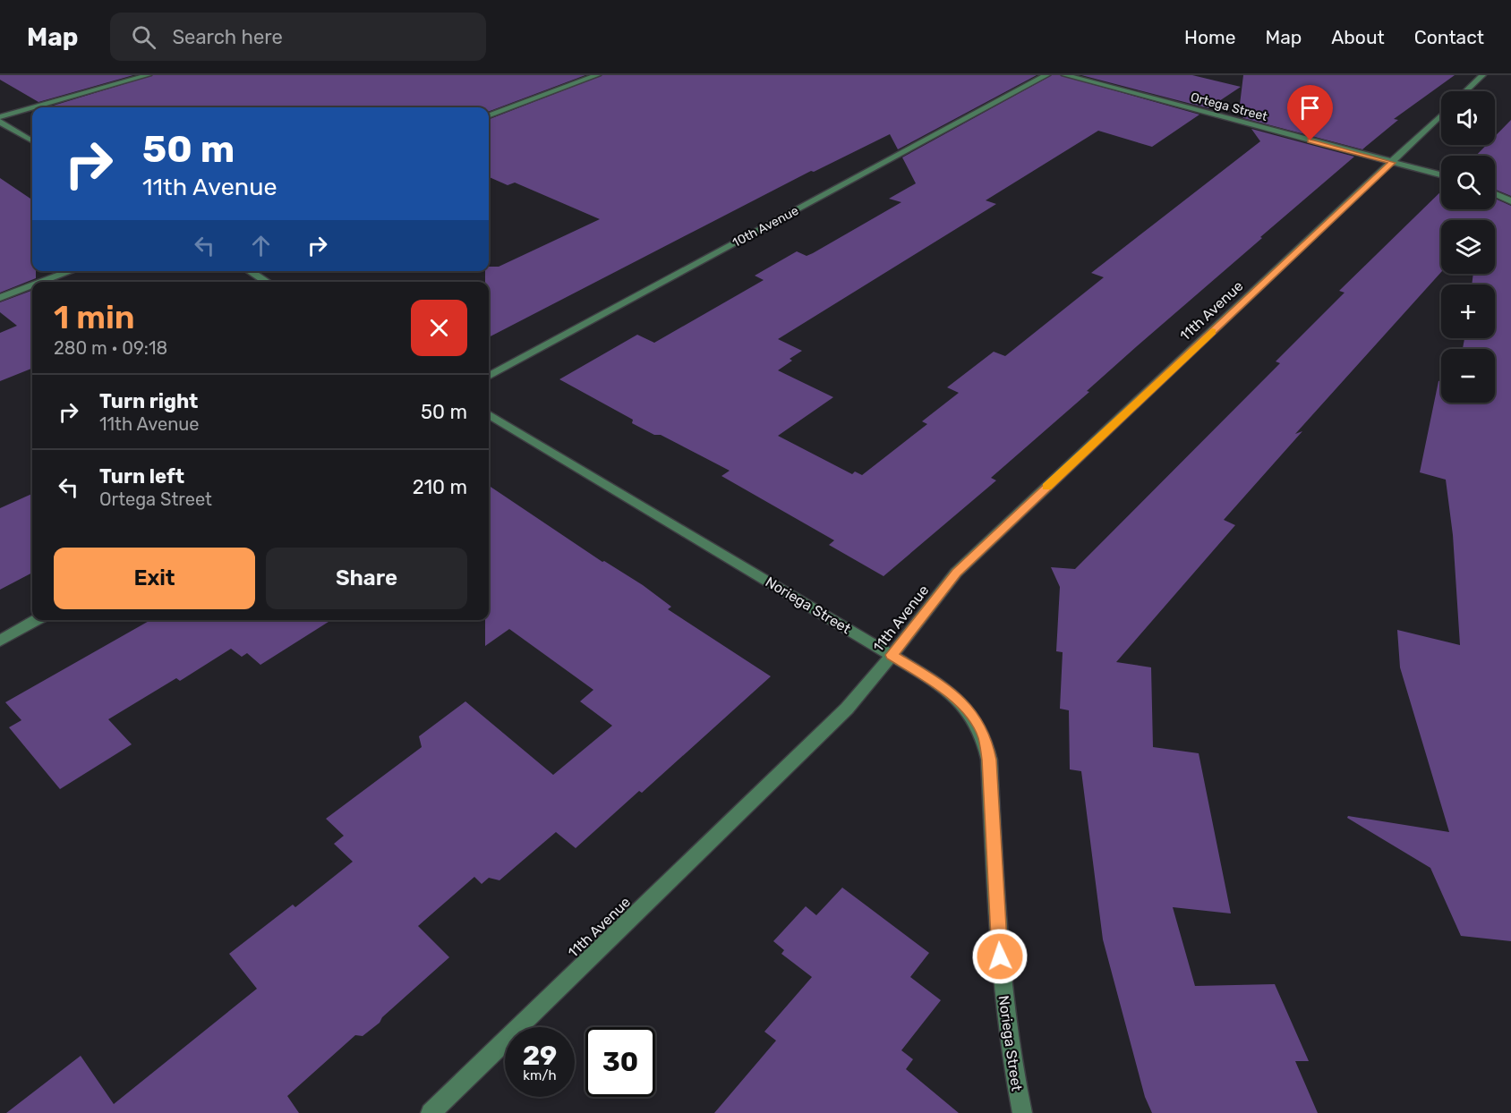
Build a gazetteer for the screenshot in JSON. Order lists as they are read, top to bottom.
{
  "streets": {
    "street": [
      "Ortega Street",
      "10th Avenue",
      "11th Avenue",
      "Noriega Street"
    ]
  },
  "crossings": [
    ["Ortega Street", "11th Avenue"],
    ["11th Avenue", "Noriega Street"]
  ],
  "page": {
    "header": "Map",
    "search": "Search here",
    "nav": [
      "Home",
      "Map",
      "About",
      "Contact"
    ],
    "map_buttons": ["+", "−"],
    "turn": ["50 m", "11th Avenue"],
    "heading": ["1 min", "280 m · 09:18"],
    "list": [
      {
        "name": "Turn right",
        "note": "11th Avenue",
        "value": "50 m"
      },
      {
        "name": "Turn left",
        "note": "Ortega Street",
        "value": "210 m"
      }
    ],
    "buttons": ["Exit", "Share"],
    "speed": "29 km/h",
    "limit": "30"
  }
}
